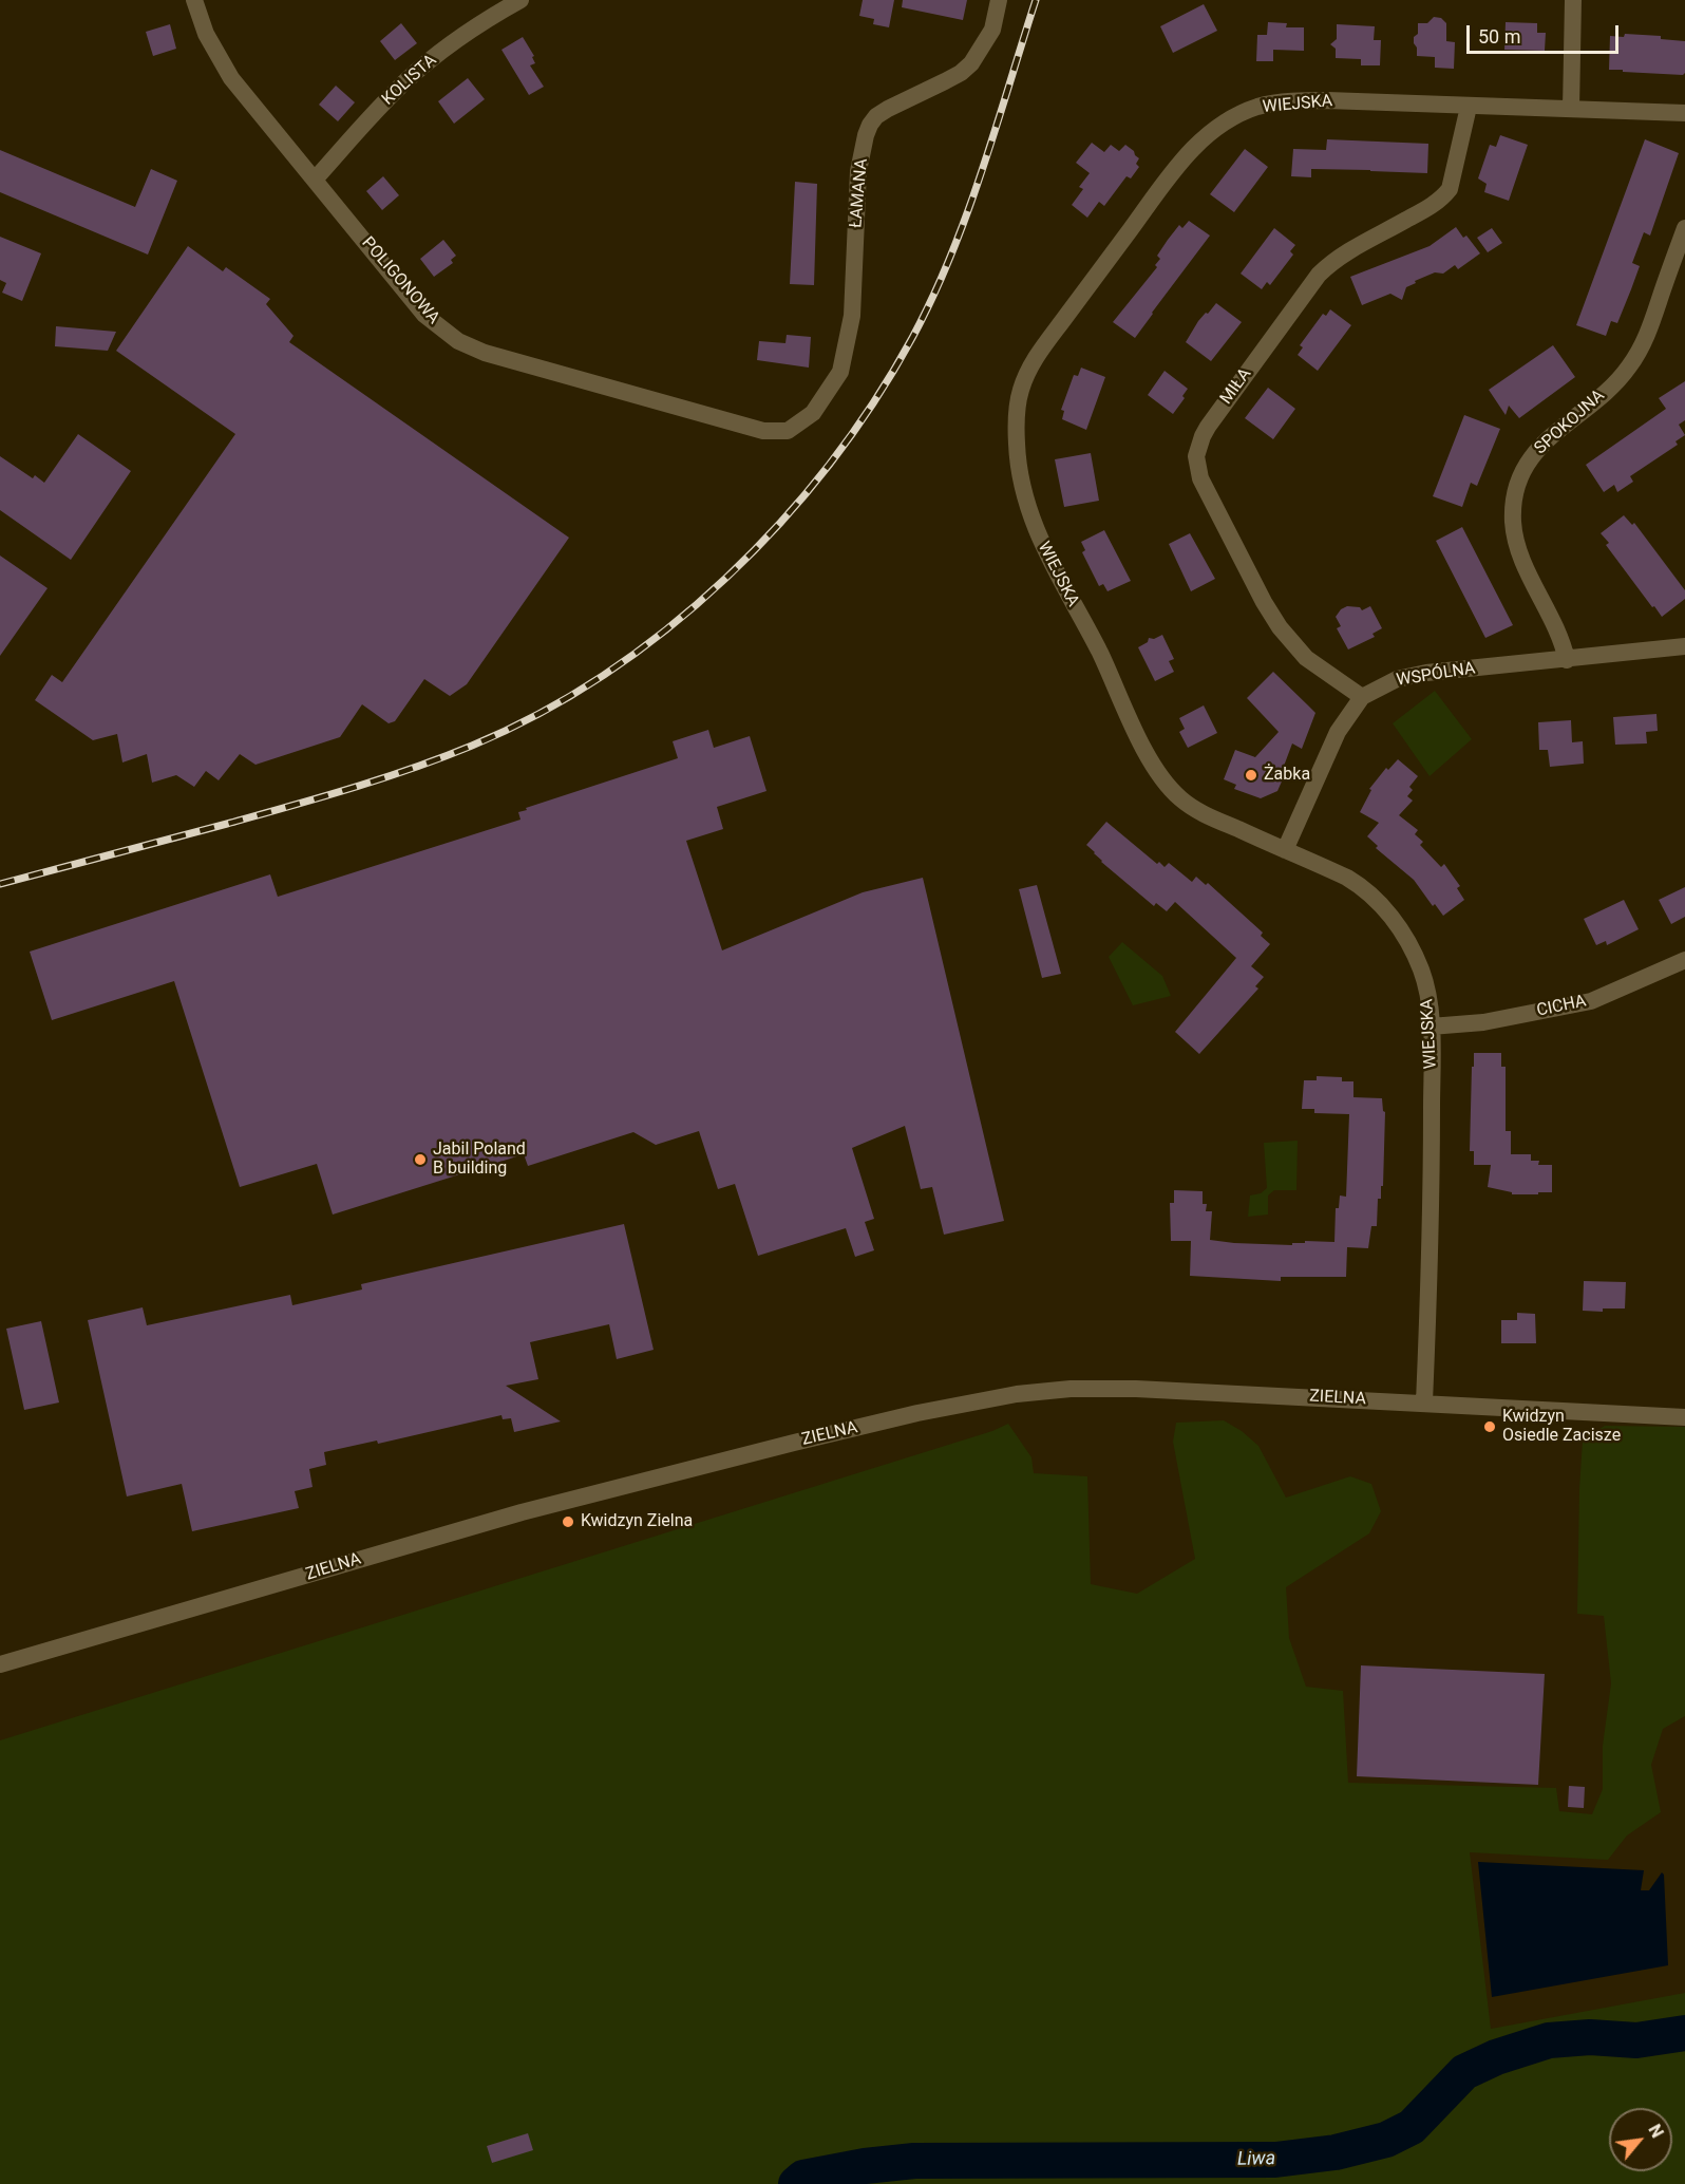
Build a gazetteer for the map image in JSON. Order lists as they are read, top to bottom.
{
  "streets": {
    "street": [
      "KOLISTA",
      "WIEJSKA",
      "ŁAMANA",
      "POLIGONOWA",
      "MIŁA",
      "SPOKOJNA",
      "WSPÓLNA",
      "CICHA",
      "ZIELNA"
    ]
  },
  "crossings": [
    ["KOLISTA", "POLIGONOWA"],
    ["WIEJSKA", "MIŁA"],
    ["WIEJSKA", "WSPÓLNA"],
    ["WIEJSKA", "CICHA"],
    ["WIEJSKA", "ZIELNA"],
    ["ŁAMANA", "POLIGONOWA"],
    ["MIŁA", "WSPÓLNA"],
    ["SPOKOJNA", "WSPÓLNA"]
  ],
  "water": ["Liwa"],
  "places": [
    "Żabka",
    "Jabil Poland B building",
    "Kwidzyn Osiedle Zacisze",
    "Kwidzyn Zielna"
  ],
  "scale_bar": "50 m",
  "north": "top right"
}
